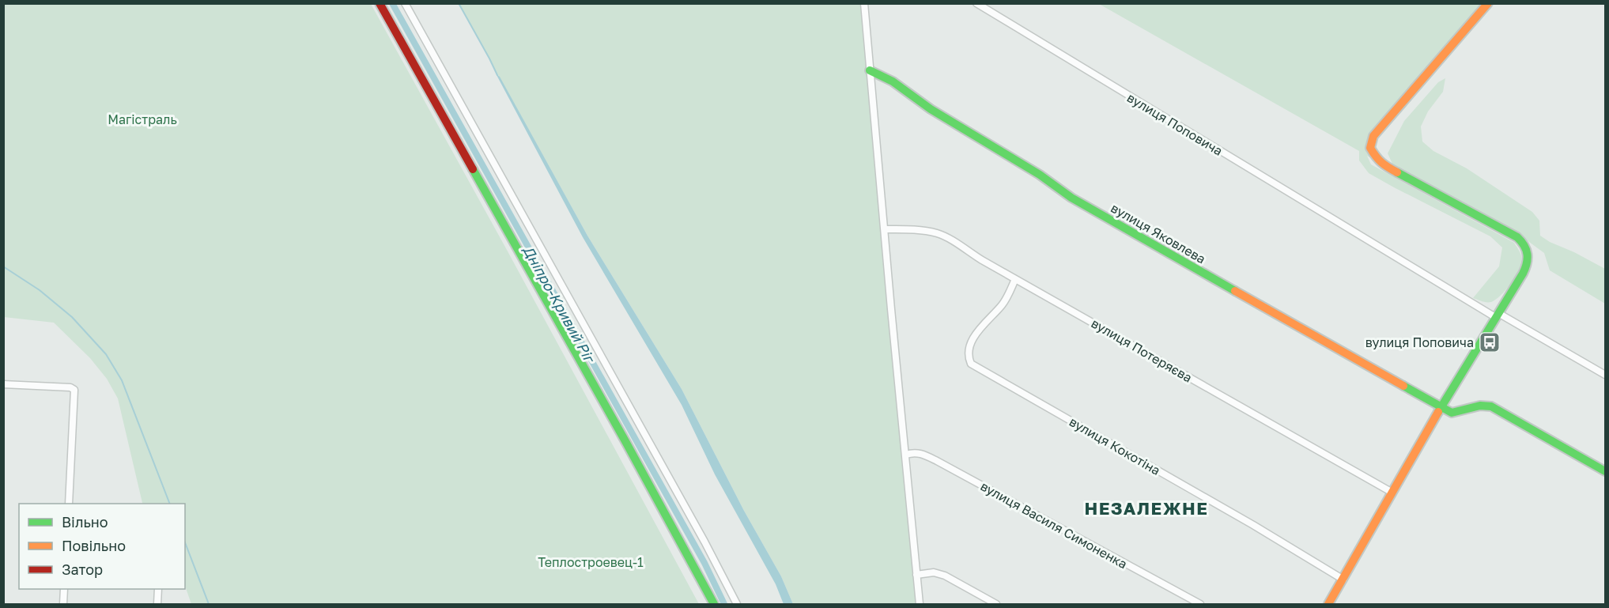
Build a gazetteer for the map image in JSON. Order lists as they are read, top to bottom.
{
  "streets": {
    "street": [
      "вулиця Поповича",
      "вулиця Яковлева",
      "вулиця Потеряєва",
      "вулиця Кокотіна",
      "вулиця Василя Симоненка"
    ]
  },
  "crossings": [
    ["вулиця Потеряєва", "вулиця Кокотіна"]
  ],
  "districts": ["НЕЗАЛЕЖНЕ"],
  "water": ["Дніпро-Кривий Ріг"],
  "parks": ["Магістраль", "Теплостроевец-1"],
  "places": {
    "bus stop": ["вулиця Поповича"]
  },
  "legend": ["Вільно", "Повільно", "Затор"]
}
